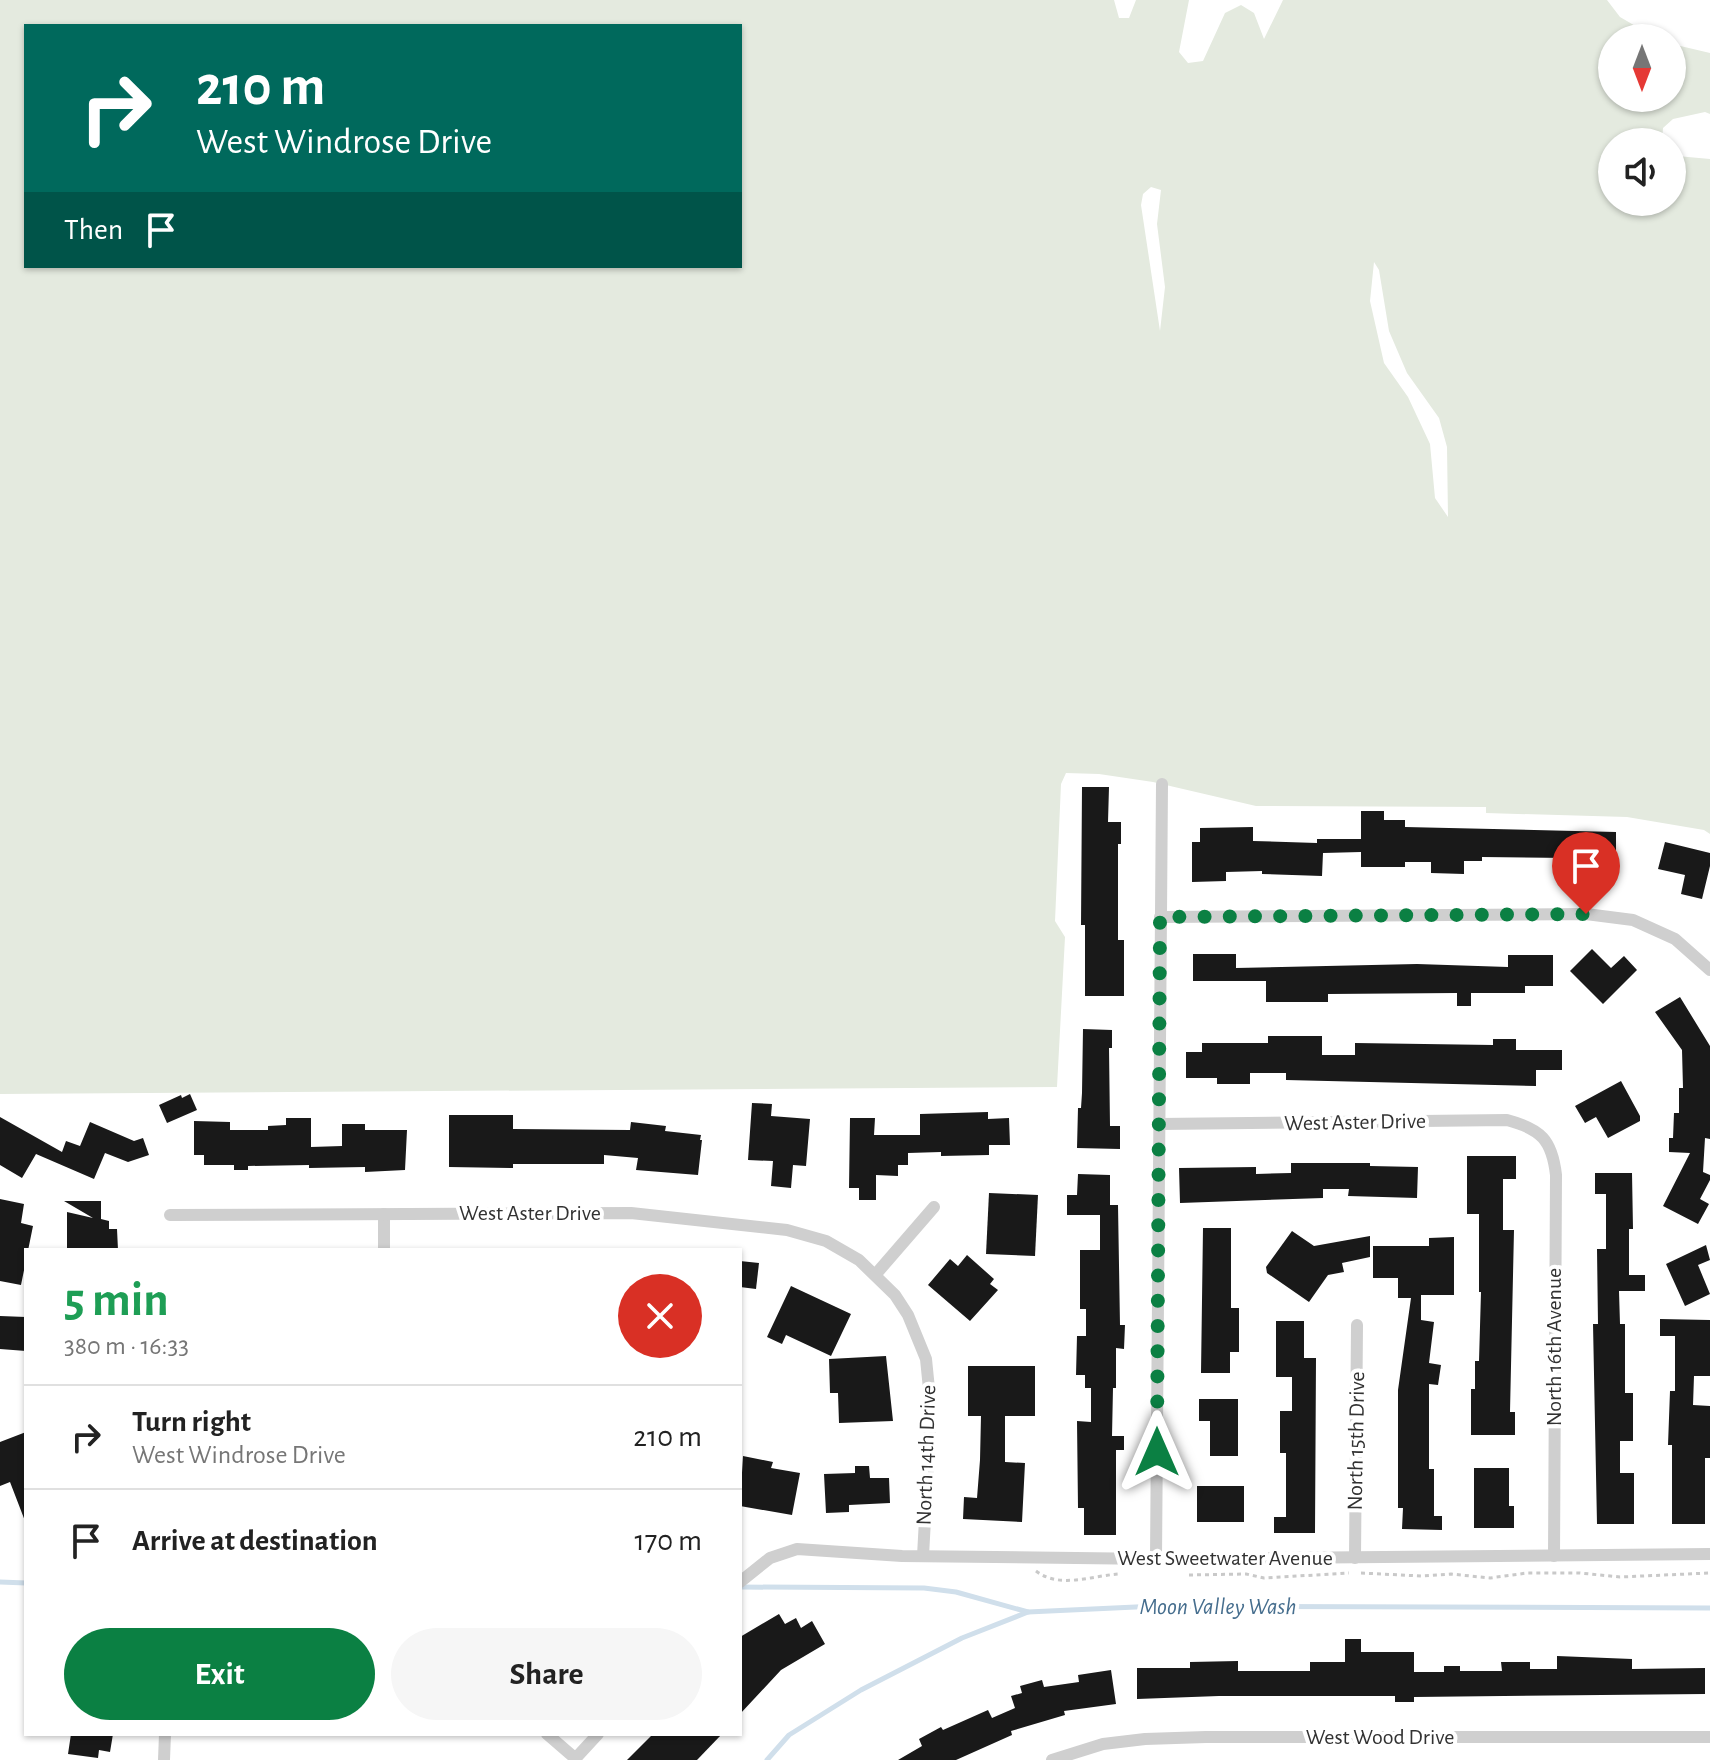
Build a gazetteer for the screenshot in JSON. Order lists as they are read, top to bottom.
{
  "streets": {
    "street": [
      "West Aster Drive",
      "North 16th Avenue",
      "North 15th Drive",
      "North 14th Drive",
      "West Sweetwater Avenue",
      "West Wood Drive"
    ]
  },
  "crossings": [
    ["West Aster Drive", "North 16th Avenue"],
    ["West Aster Drive", "North 14th Drive"],
    ["North 16th Avenue", "West Sweetwater Avenue"],
    ["North 15th Drive", "West Sweetwater Avenue"],
    ["North 14th Drive", "West Sweetwater Avenue"]
  ],
  "water": ["Moon Valley Wash"],
  "north": "bottom",
  "page": {
    "turn": ["210 m", "West Windrose Drive"],
    "then": "Then",
    "heading": ["5 min", "380 m · 16:33"],
    "list": [
      {
        "name": "Turn right",
        "note": "West Windrose Drive",
        "value": "210 m"
      },
      {
        "name": "Arrive at destination",
        "value": "170 m"
      }
    ],
    "buttons": ["Exit", "Share"]
  }
}
